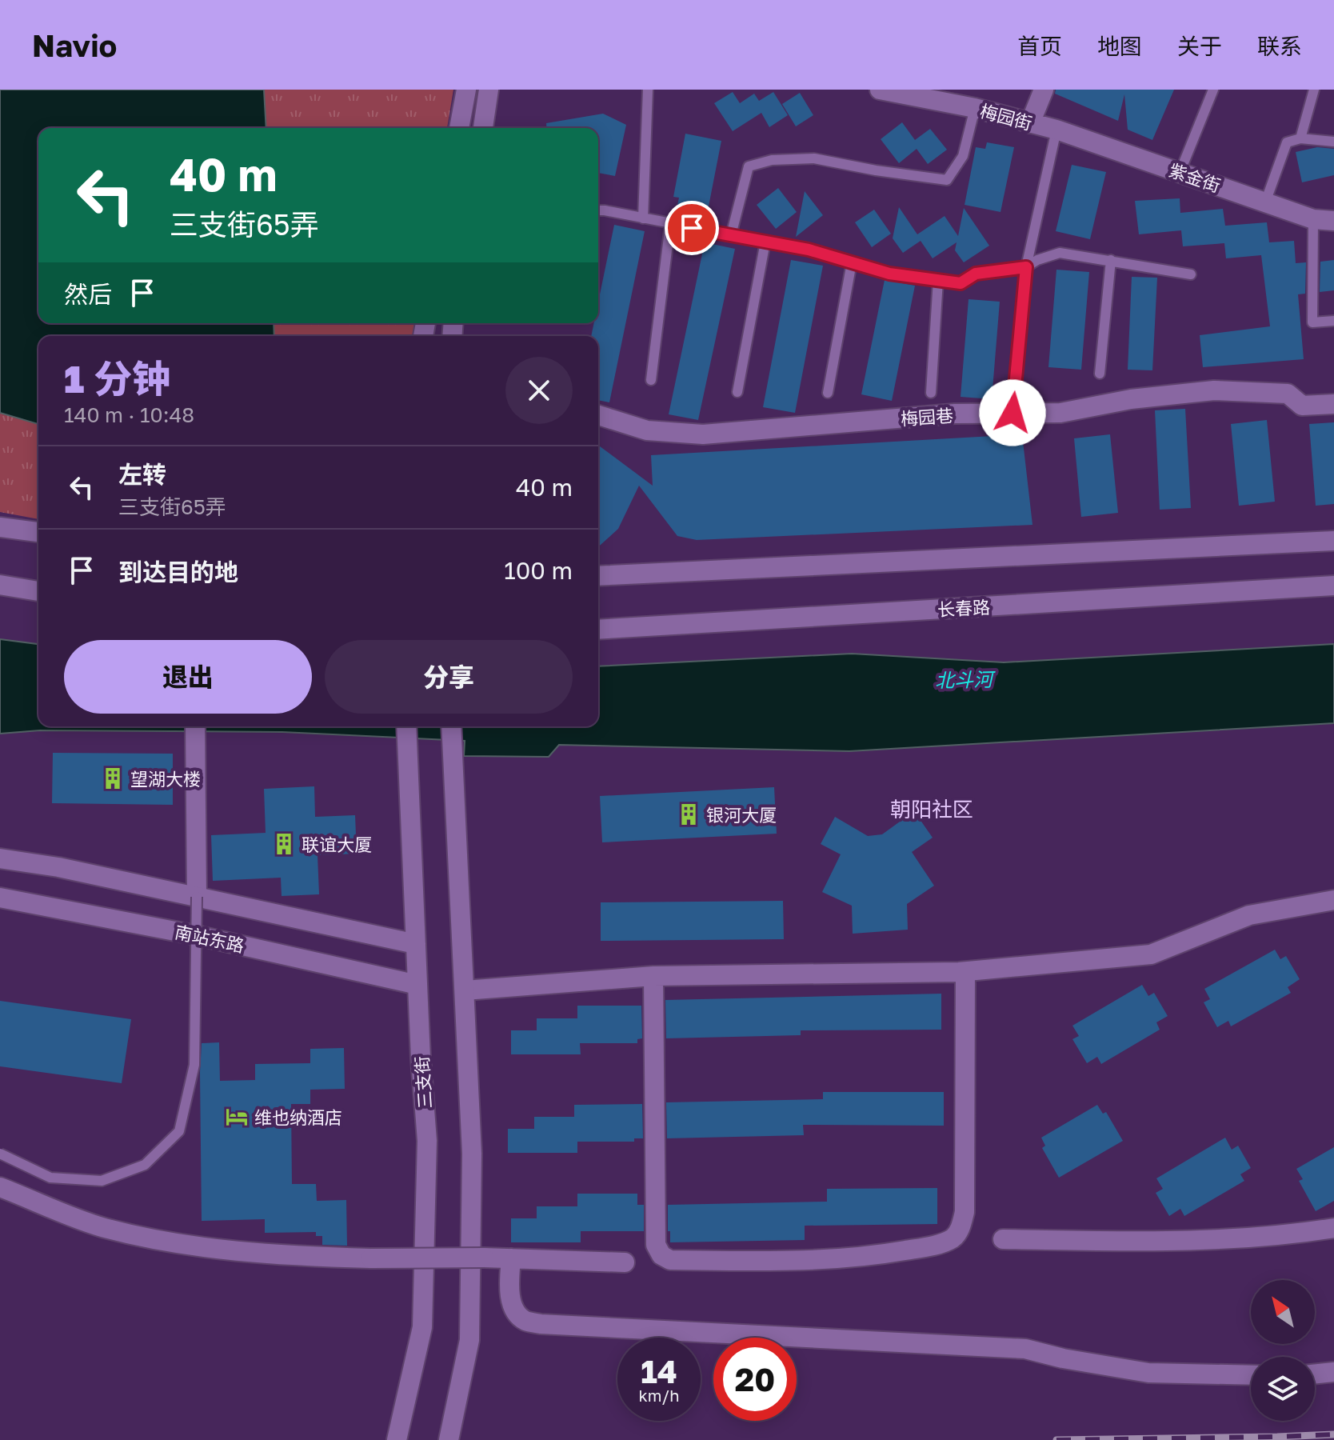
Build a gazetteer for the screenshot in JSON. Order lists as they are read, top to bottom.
{
  "streets": {
    "street": [
      "梅园街",
      "紫金街",
      "梅园巷",
      "长春路",
      "南站东路",
      "三支街"
    ]
  },
  "crossings": [
    ["梅园街", "紫金街"],
    ["南站东路", "三支街"]
  ],
  "districts": ["朝阳社区"],
  "water": ["北斗河"],
  "places": {
    "building": ["望湖大楼", "银河大厦", "联谊大厦"],
    "hotel": ["维也纳酒店"]
  },
  "north": "top left",
  "page": {
    "header": "Navio",
    "nav": [
      "首页",
      "地图",
      "关于",
      "联系"
    ],
    "turn": ["40 m", "三支街65弄"],
    "then": "然后",
    "heading": ["1 分钟", "140 m · 10:48"],
    "list": [
      {
        "name": "左转",
        "note": "三支街65弄",
        "value": "40 m"
      },
      {
        "name": "到达目的地",
        "value": "100 m"
      }
    ],
    "buttons": ["退出", "分享"],
    "speed": "14 km/h",
    "limit": "20"
  }
}
